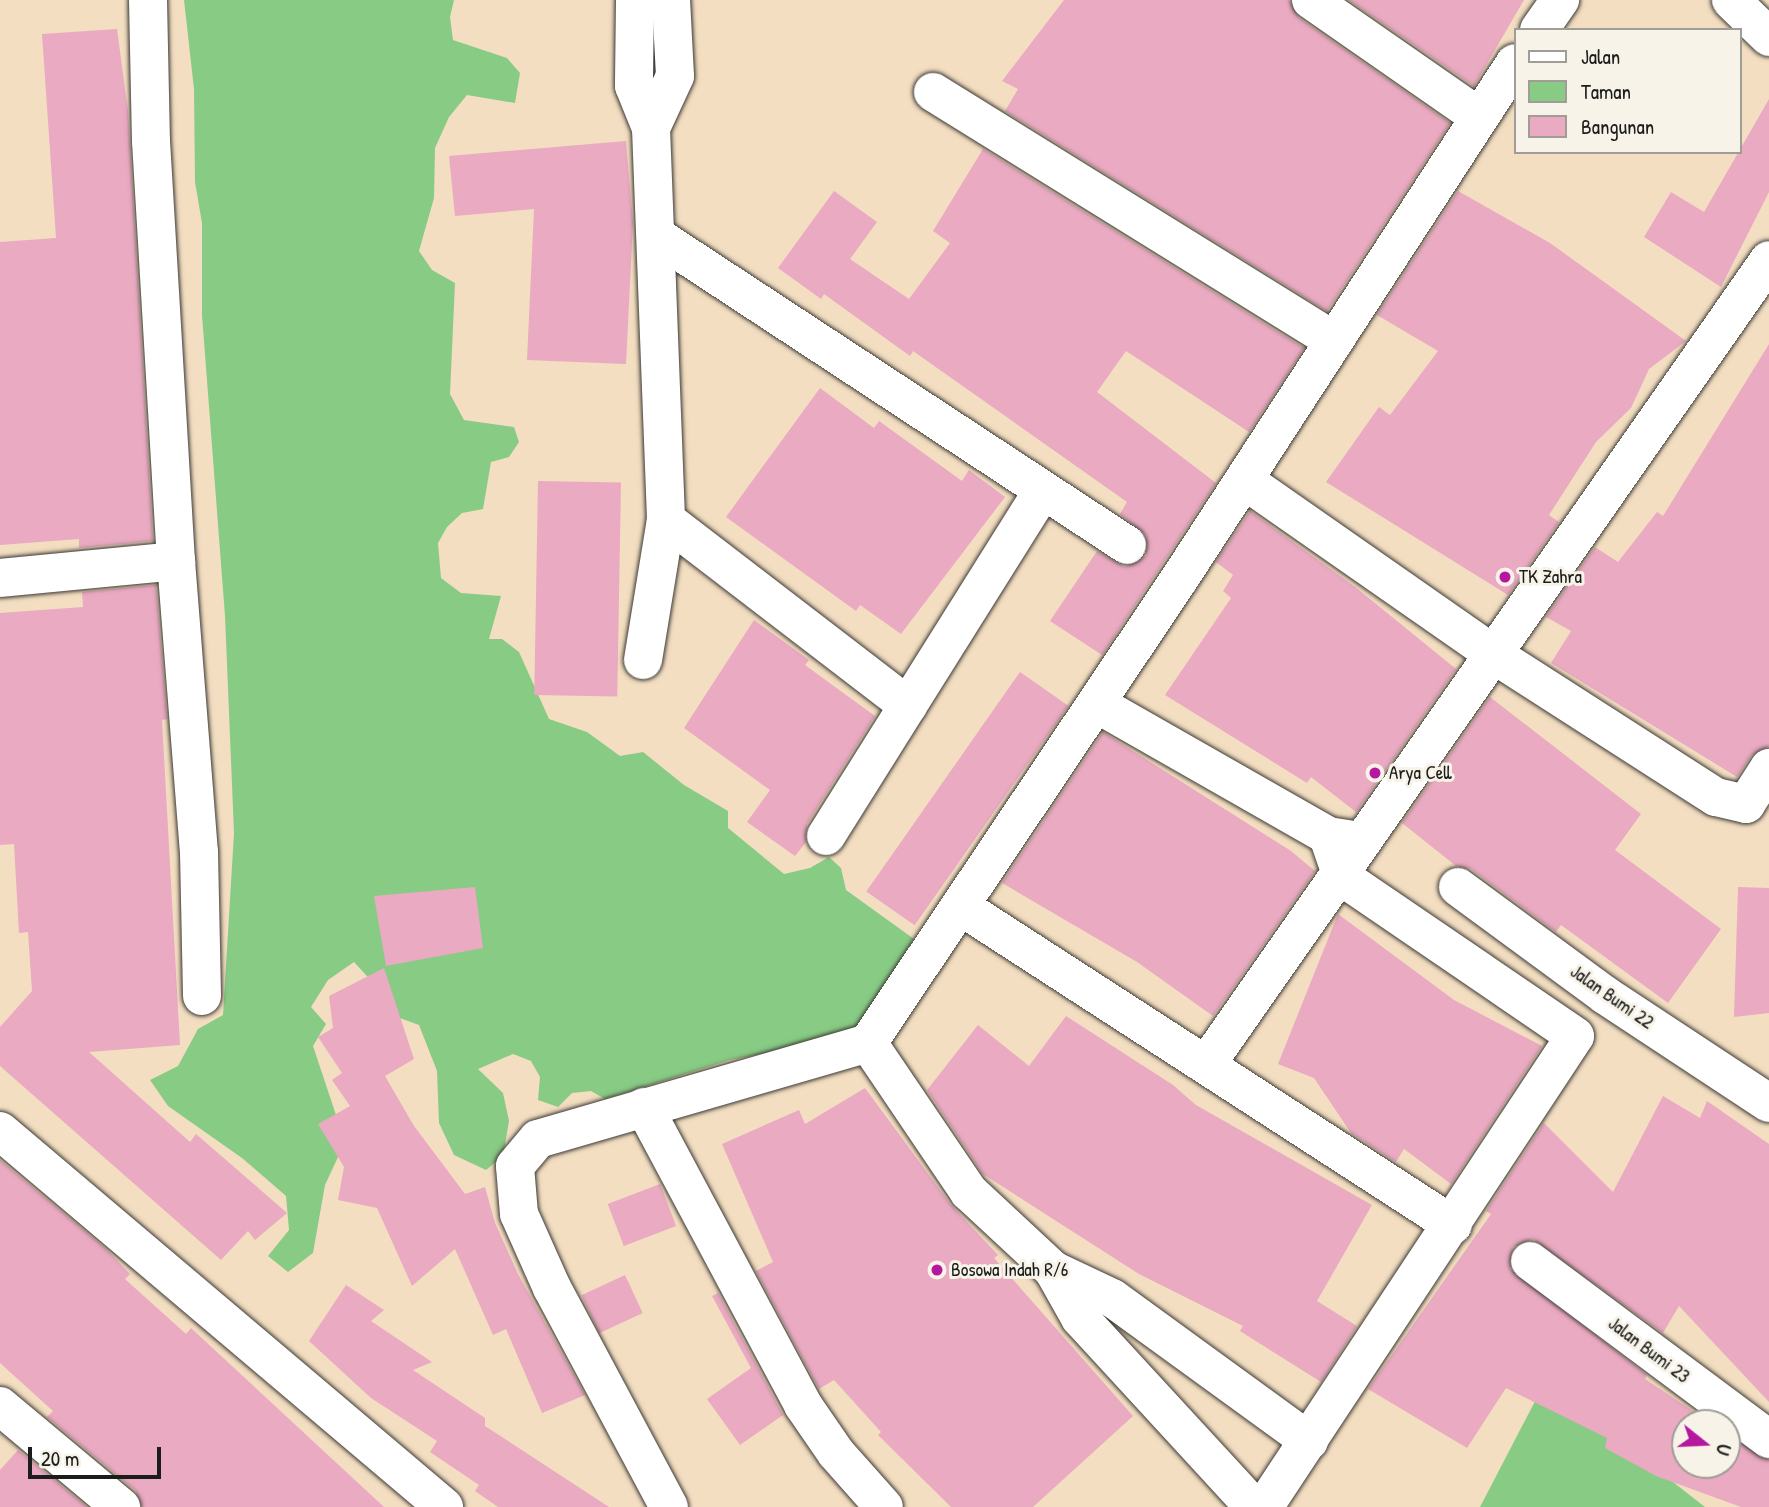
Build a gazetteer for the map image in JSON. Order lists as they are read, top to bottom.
{
  "streets": {
    "street": ["Jalan Bumi 22", "Jalan Bumi 23"]
  },
  "places": ["TK Zahra", "Arya Cell", "Bosowa Indah R/6"],
  "legend": ["Jalan", "Taman", "Bangunan"],
  "scale_bar": "20 m",
  "north": "right"
}
